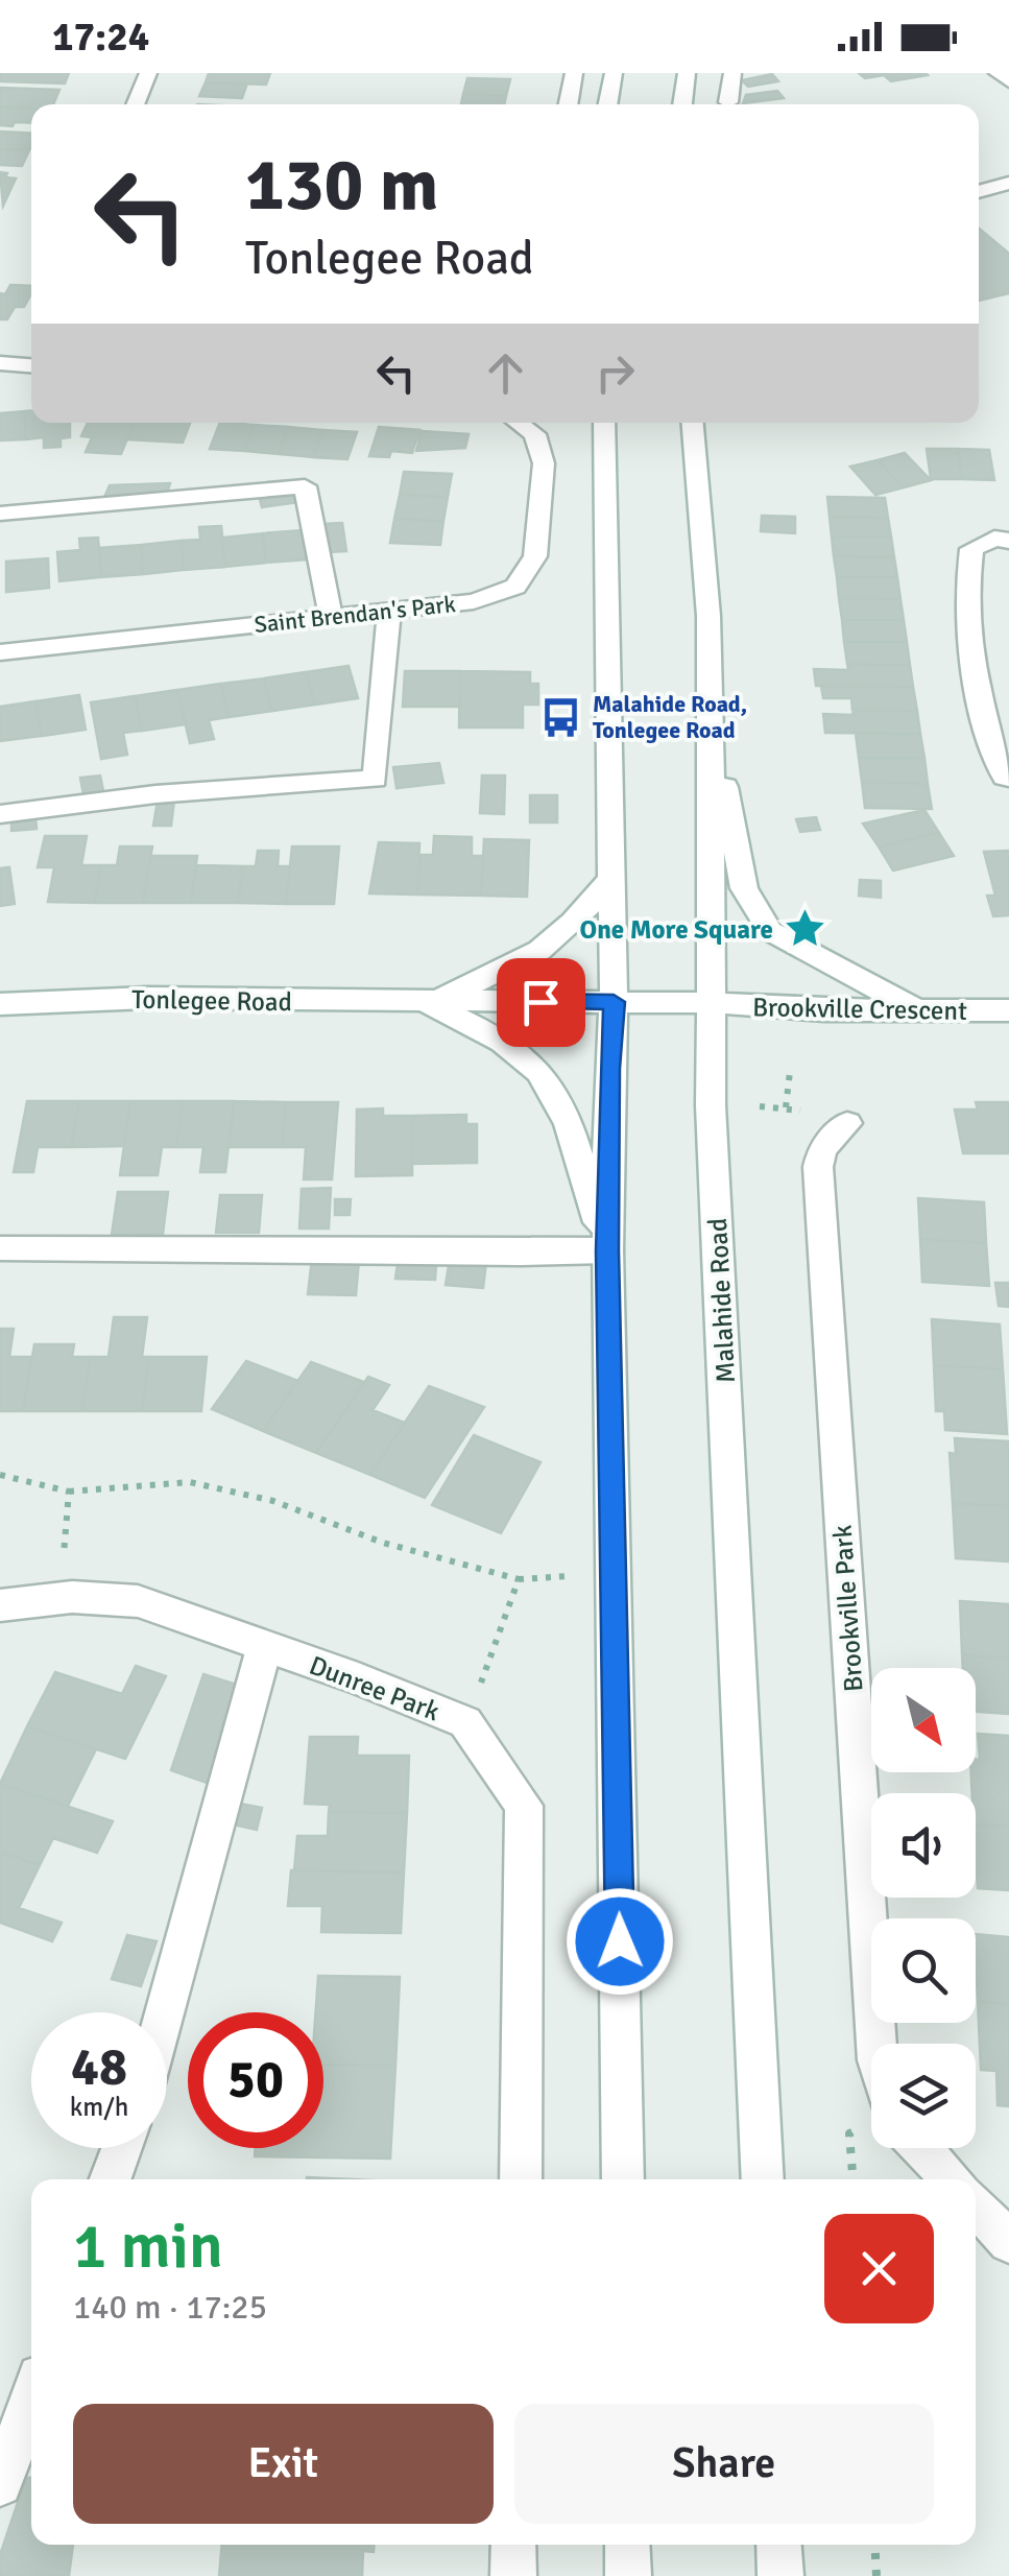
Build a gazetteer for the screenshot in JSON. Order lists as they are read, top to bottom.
{
  "streets": {
    "main road": [
      "Saint Brendan's Park",
      "Tonlegee Road",
      "Brookville Crescent",
      "Malahide Road",
      "Brookville Park",
      "Dunree Park"
    ]
  },
  "crossings": [
    ["Tonlegee Road", "Brookville Crescent"],
    ["Tonlegee Road", "Malahide Road"],
    ["Brookville Crescent", "Malahide Road"]
  ],
  "places": {
    "bus stop": ["Malahide Road, Tonlegee Road"],
    "place": ["One More Square"]
  },
  "north": "bottom right",
  "page": {
    "status": "17:24",
    "turn": ["130 m", "Tonlegee Road"],
    "speed": "48 km/h",
    "limit": "50",
    "heading": ["1 min", "140 m · 17:25"],
    "buttons": ["Exit", "Share"]
  }
}
